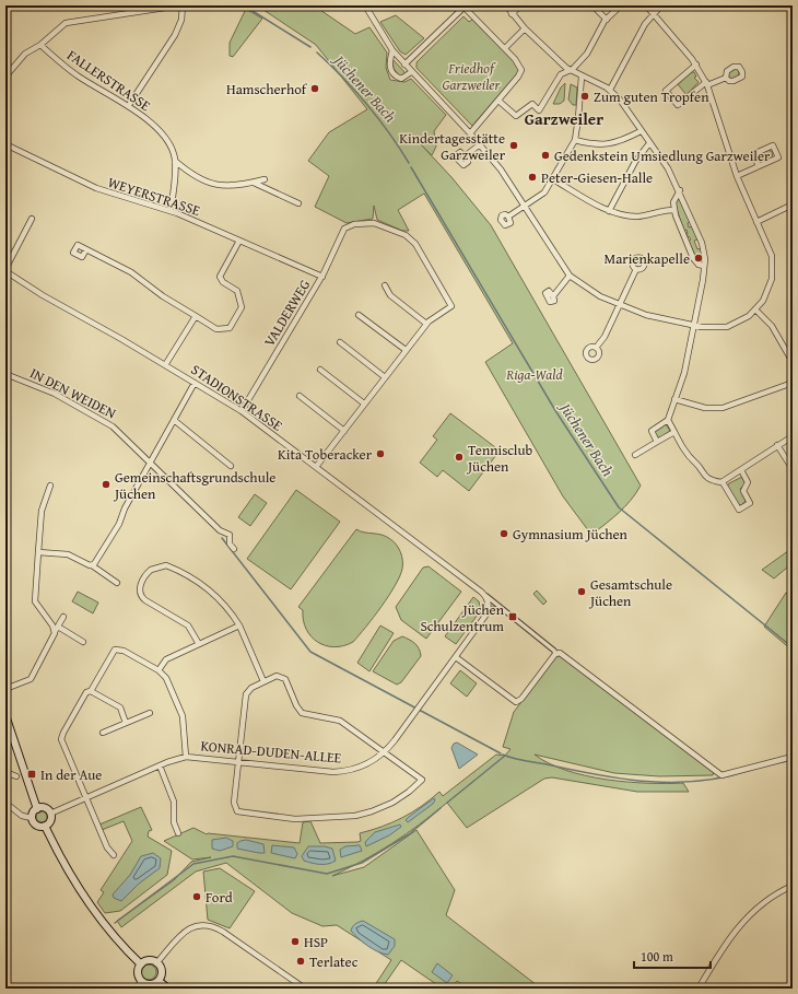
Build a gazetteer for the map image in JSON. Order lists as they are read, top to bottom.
{
  "streets": {
    "street": [
      "FALLERSTRASSE",
      "WEYERSTRASSE",
      "VALDERWEG",
      "IN DEN WEIDEN",
      "STADIONSTRASSE",
      "KONRAD-DUDEN-ALLEE"
    ]
  },
  "crossings": [
    ["FALLERSTRASSE", "WEYERSTRASSE"],
    ["WEYERSTRASSE", "VALDERWEG"],
    ["VALDERWEG", "STADIONSTRASSE"]
  ],
  "districts": ["Garzweiler"],
  "water": ["Jüchener Bach"],
  "parks": ["Friedhof Garzweiler", "Riga-Wald"],
  "places": {
    "other": [
      "Hamscherhof",
      "Zum guten Tropfen",
      "Kindertagesstätte Garzweiler",
      "Gedenkstein Umsiedlung Garzweiler",
      "Peter-Giesen-Halle",
      "Marienkapelle",
      "Kita Toberacker",
      "Tennisclub Jüchen",
      "Gemeinschaftsgrundschule Jüchen",
      "Gymnasium Jüchen",
      "Gesamtschule Jüchen",
      "Ford",
      "HSP",
      "Terlatec"
    ],
    "transit": ["Jüchen Schulzentrum", "In der Aue"]
  },
  "scale_bar": "100 m"
}
